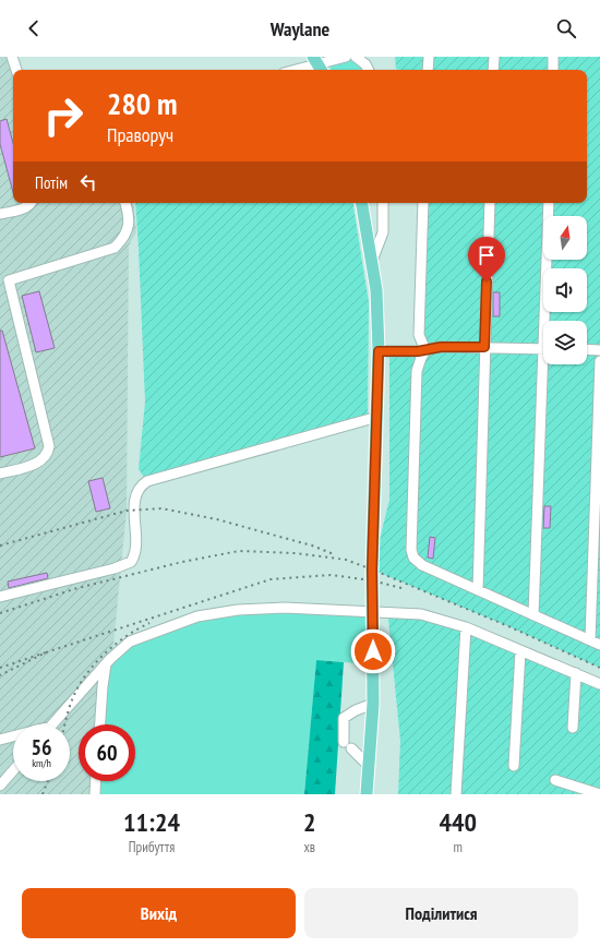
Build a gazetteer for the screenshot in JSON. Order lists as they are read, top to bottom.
{
  "north": "top",
  "page": {
    "header": "Waylane",
    "turn": ["280 m", "Праворуч"],
    "then": "Потім",
    "speed": "56 km/h",
    "limit": "60",
    "eta": [
      "11:24",
      "Прибуття",
      "2",
      "хв",
      "440",
      "m"
    ],
    "buttons": ["Вихід", "Поділитися"]
  }
}
